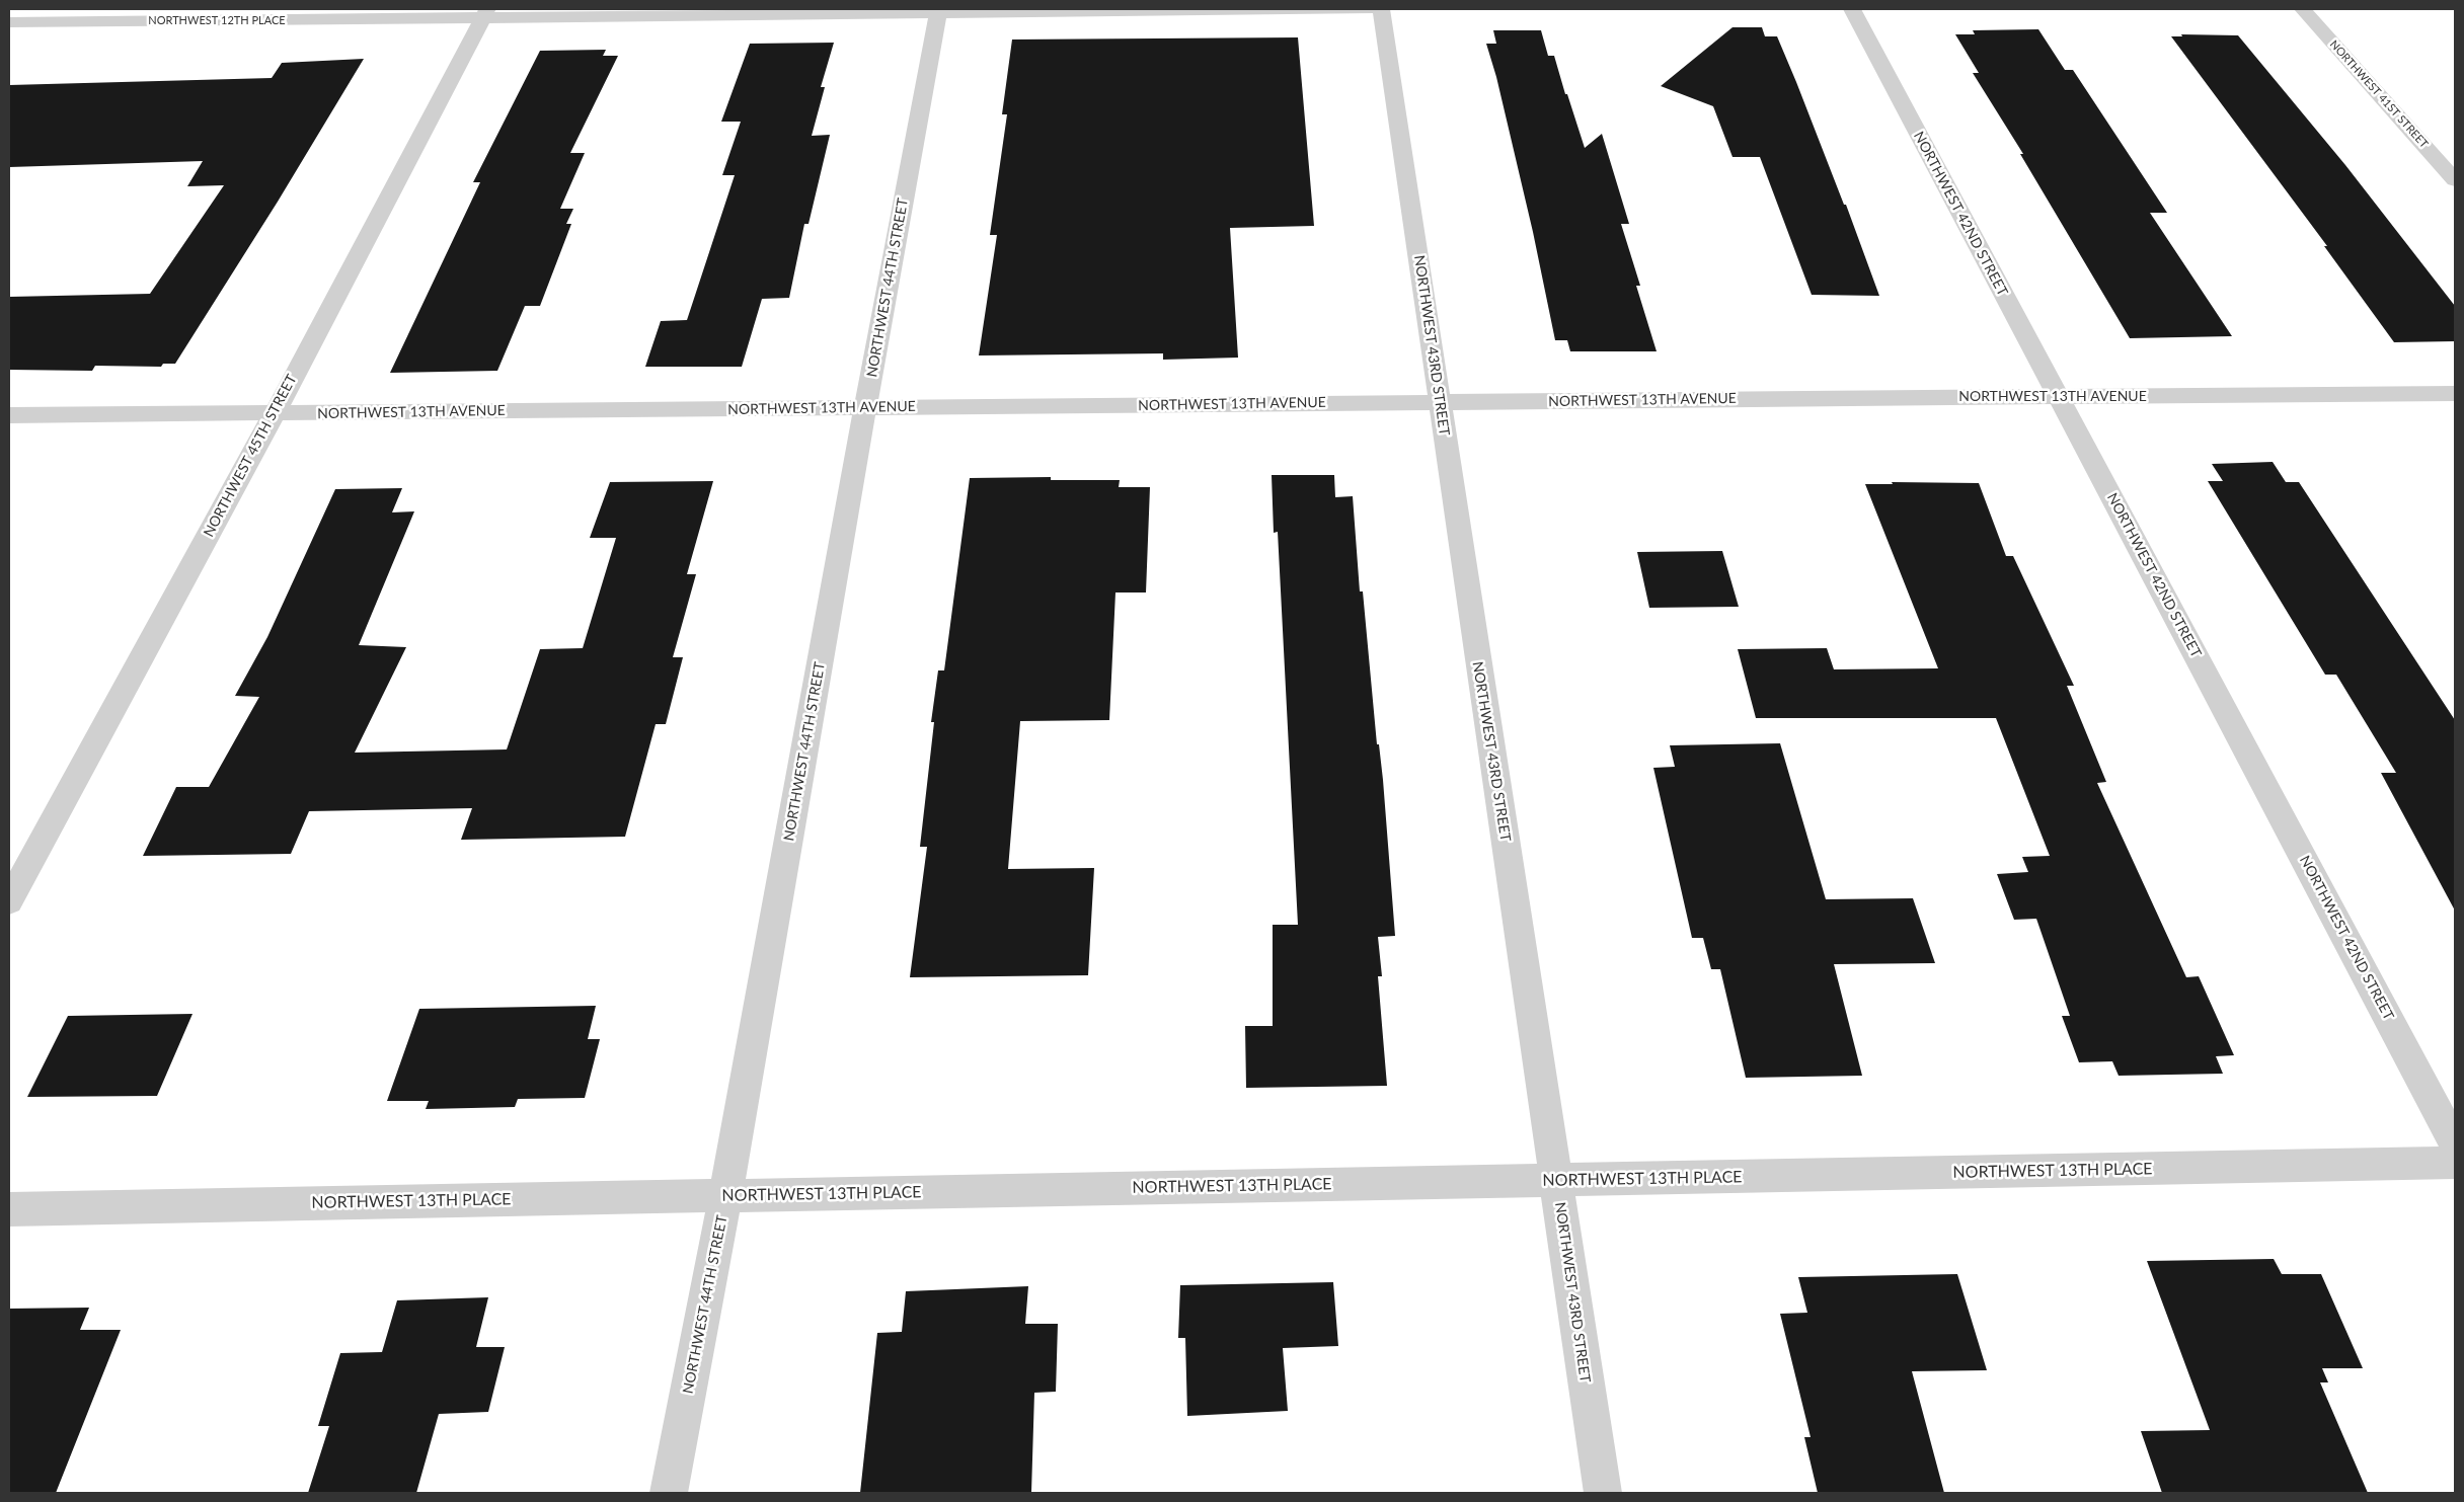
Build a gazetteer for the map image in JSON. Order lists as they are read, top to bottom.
{
  "streets": {
    "street": [
      "NORTHWEST 12TH PLACE",
      "NORTHWEST 41ST STREET",
      "NORTHWEST 42ND STREET",
      "NORTHWEST 44TH STREET",
      "NORTHWEST 43RD STREET",
      "NORTHWEST 13TH AVENUE",
      "NORTHWEST 45TH STREET",
      "NORTHWEST 13TH PLACE"
    ]
  },
  "crossings": [
    ["NORTHWEST 12TH PLACE", "NORTHWEST 44TH STREET"],
    ["NORTHWEST 12TH PLACE", "NORTHWEST 45TH STREET"],
    ["NORTHWEST 42ND STREET", "NORTHWEST 13TH AVENUE"],
    ["NORTHWEST 44TH STREET", "NORTHWEST 13TH AVENUE"],
    ["NORTHWEST 44TH STREET", "NORTHWEST 13TH PLACE"],
    ["NORTHWEST 43RD STREET", "NORTHWEST 13TH AVENUE"],
    ["NORTHWEST 43RD STREET", "NORTHWEST 13TH PLACE"],
    ["NORTHWEST 13TH AVENUE", "NORTHWEST 45TH STREET"]
  ]
}
